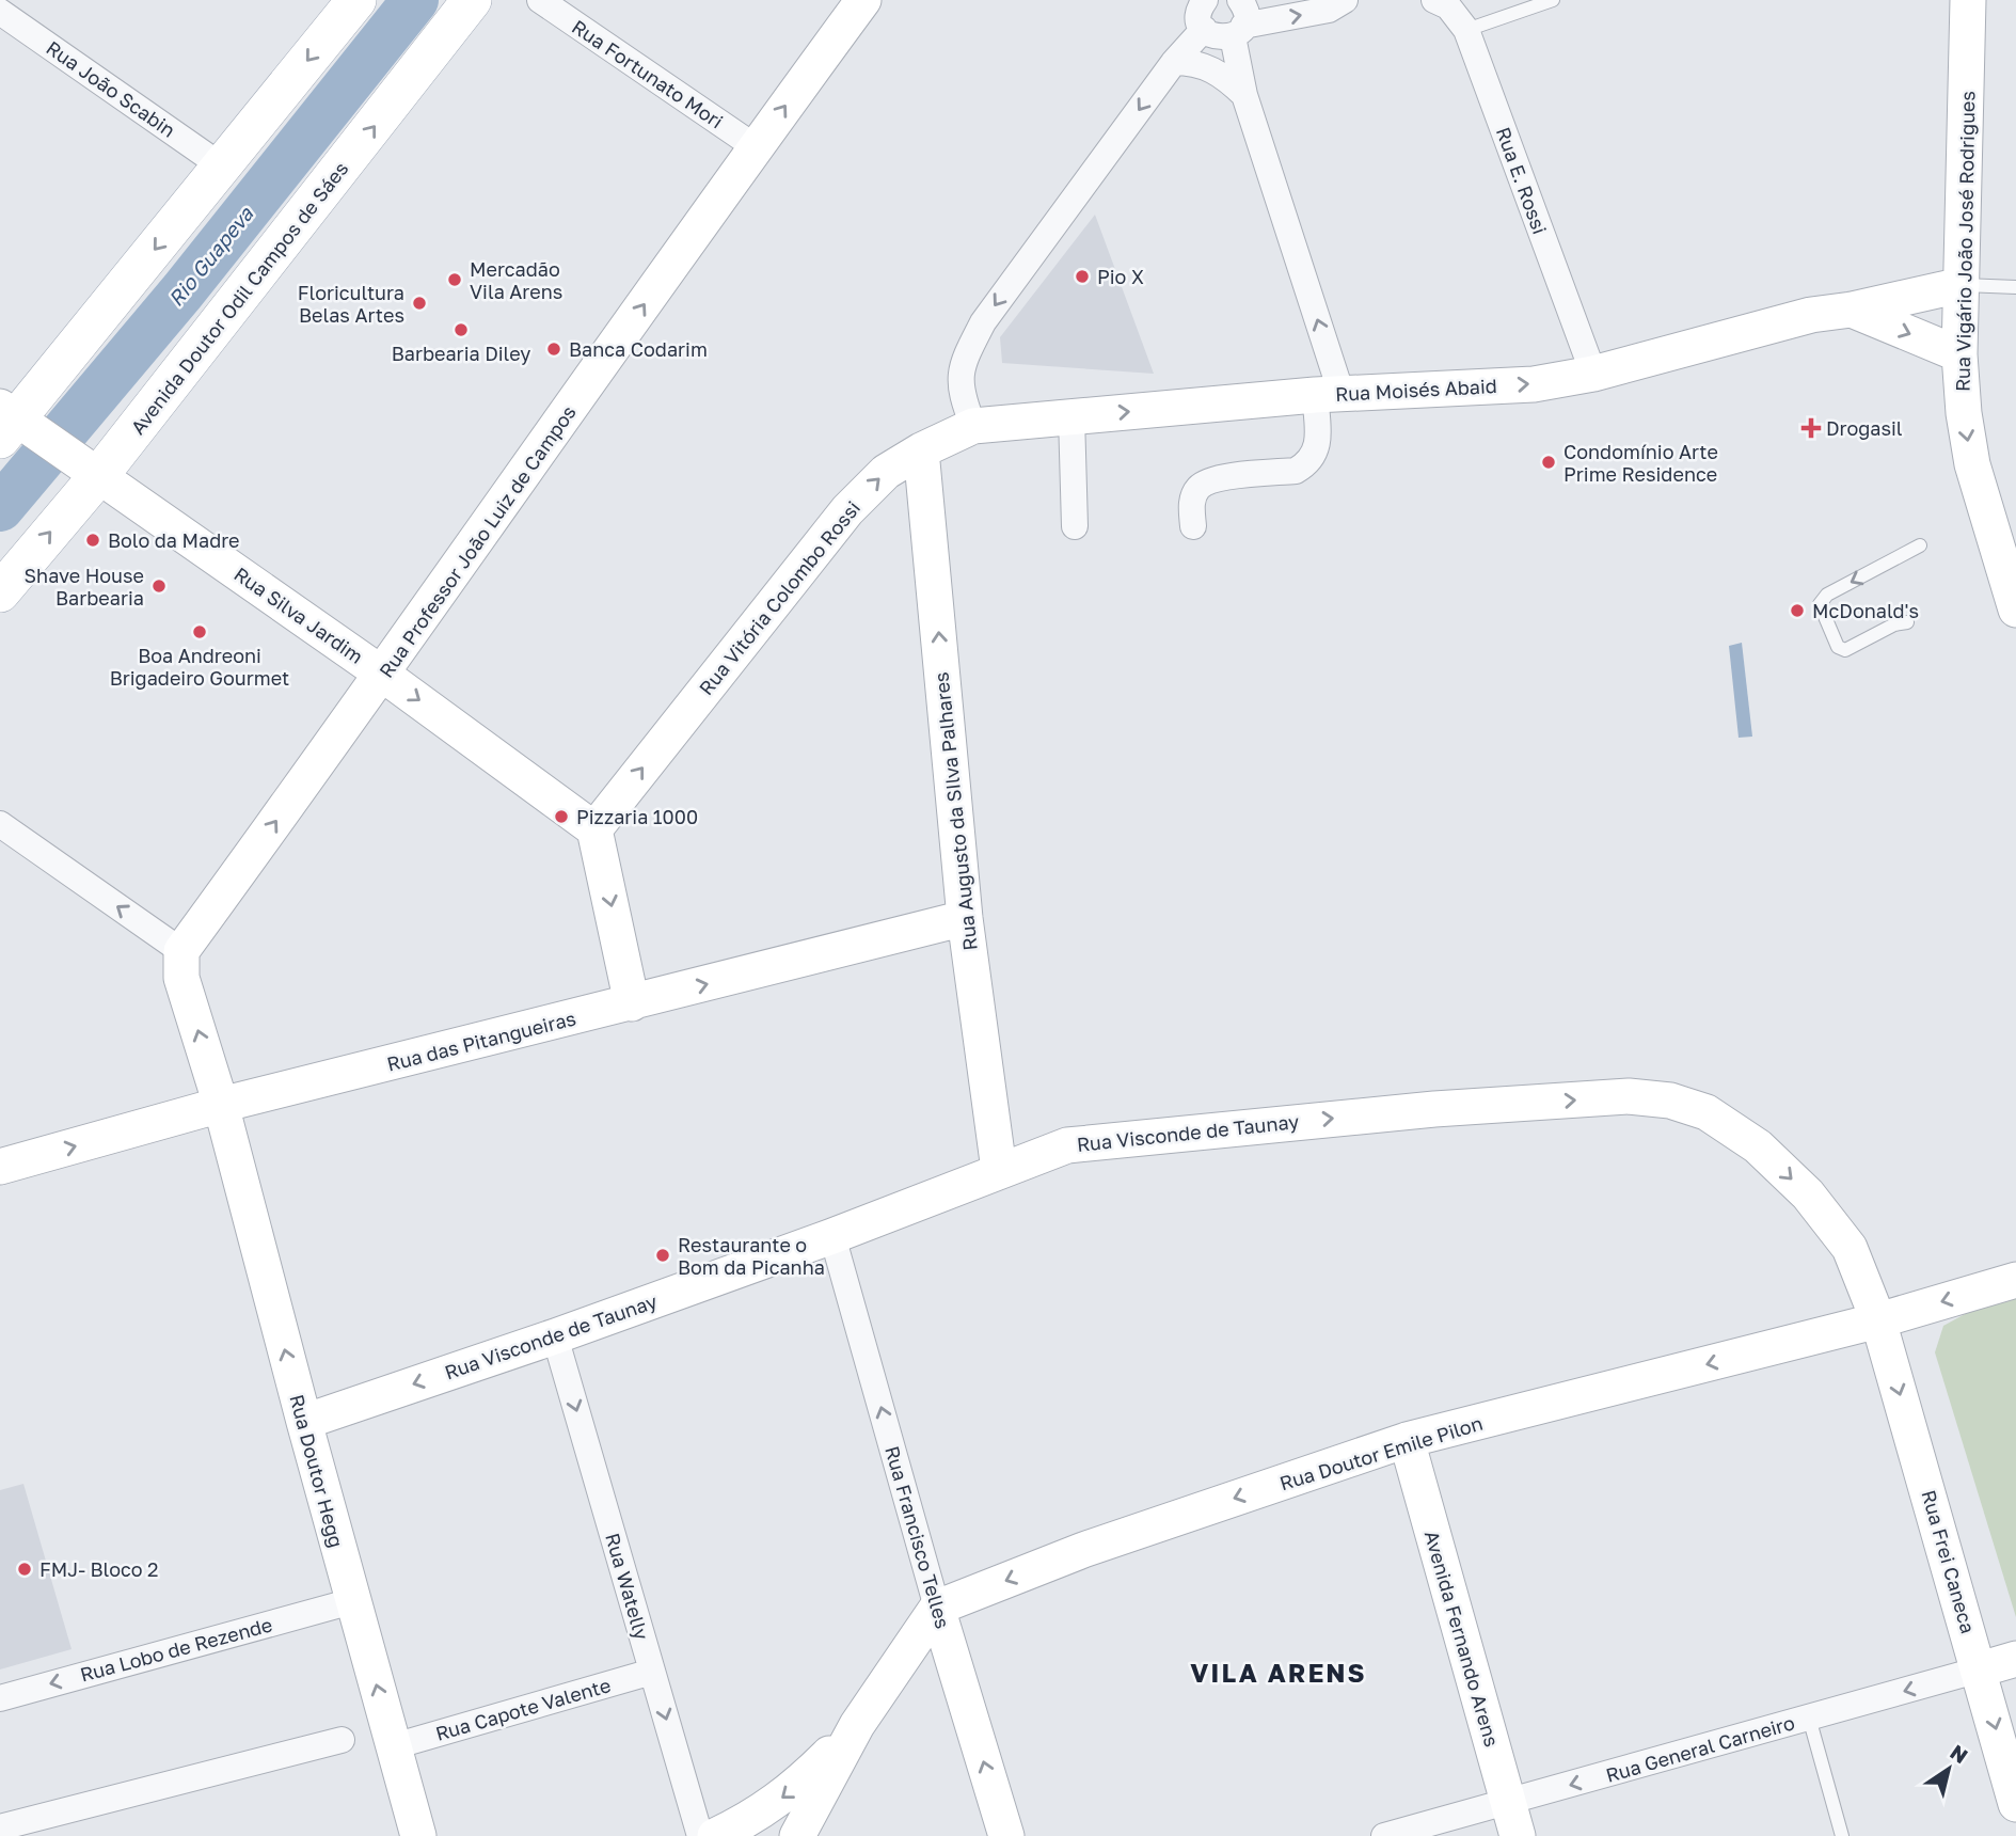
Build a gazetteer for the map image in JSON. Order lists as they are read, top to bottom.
{
  "streets": {
    "main road": ["Avenida Doutor Odil Campos de Sáes"],
    "street": [
      "Rua Fortunato Mori",
      "Rua João Scabin",
      "Rua E. Rossi",
      "Rua Vigário João José Rodrigues",
      "Rua Moisés Abaid",
      "Rua Professor João Luiz de Campos",
      "Rua Vitória Colombo Rossi",
      "Rua Silva Jardim",
      "Rua Augusto da SIlva Palhares",
      "Rua das Pitangueiras",
      "Rua Visconde de Taunay",
      "Rua Doutor Emile Pilon",
      "Rua Doutor Hegg",
      "Rua Francisco Telles",
      "Rua Frei Caneca",
      "Rua Watelly",
      "Avenida Fernando Arens",
      "Rua Lobo de Rezende",
      "Rua Capote Valente",
      "Rua General Carneiro"
    ]
  },
  "crossings": [
    ["Rua Fortunato Mori", "Rua Professor João Luiz de Campos"],
    ["Rua E. Rossi", "Rua Moisés Abaid"],
    ["Rua Vigário João José Rodrigues", "Rua Moisés Abaid"],
    ["Avenida Doutor Odil Campos de Sáes", "Rua Silva Jardim"],
    ["Rua Moisés Abaid", "Rua Vitória Colombo Rossi"],
    ["Rua Professor João Luiz de Campos", "Rua Silva Jardim"],
    ["Rua Vitória Colombo Rossi", "Rua Silva Jardim"],
    ["Rua Vitória Colombo Rossi", "Rua Augusto da SIlva Palhares"],
    ["Rua Augusto da SIlva Palhares", "Rua das Pitangueiras"],
    ["Rua Augusto da SIlva Palhares", "Rua Visconde de Taunay"],
    ["Rua das Pitangueiras", "Rua Doutor Hegg"],
    ["Rua Visconde de Taunay", "Rua Doutor Emile Pilon"],
    ["Rua Visconde de Taunay", "Rua Doutor Hegg"],
    ["Rua Visconde de Taunay", "Rua Francisco Telles"],
    ["Rua Visconde de Taunay", "Rua Frei Caneca"],
    ["Rua Visconde de Taunay", "Rua Watelly"],
    ["Rua Doutor Emile Pilon", "Rua Francisco Telles"],
    ["Rua Doutor Emile Pilon", "Rua Frei Caneca"],
    ["Rua Doutor Emile Pilon", "Avenida Fernando Arens"],
    ["Rua Doutor Hegg", "Rua Lobo de Rezende"],
    ["Rua Doutor Hegg", "Rua Capote Valente"],
    ["Rua Frei Caneca", "Rua General Carneiro"],
    ["Rua Watelly", "Rua Capote Valente"],
    ["Avenida Fernando Arens", "Rua General Carneiro"]
  ],
  "one_way": [
    "Rua Vigário João José Rodrigues",
    "Rua Moisés Abaid",
    "Rua Professor João Luiz de Campos",
    "Rua Vitória Colombo Rossi",
    "Rua Silva Jardim",
    "Rua Augusto da SIlva Palhares",
    "Rua das Pitangueiras",
    "Rua Doutor Emile Pilon",
    "Rua Doutor Hegg",
    "Rua Francisco Telles",
    "Rua Frei Caneca",
    "Rua Watelly",
    "Rua General Carneiro"
  ],
  "districts": ["VILA ARENS"],
  "water": ["Rio Guapeva"],
  "places": {
    "other": [
      "Pio X",
      "Mercadão Vila Arens",
      "Floricultura Belas Artes",
      "Barbearia Diley",
      "Banca Codarim",
      "Condomínio Arte Prime Residence",
      "Bolo da Madre",
      "Shave House Barbearia",
      "McDonald's",
      "Boa Andreoni Brigadeiro Gourmet",
      "Pizzaria 1000",
      "Restaurante o Bom da Picanha",
      "FMJ- Bloco 2"
    ],
    "health": ["Drogasil"]
  },
  "north": "top right"
}
